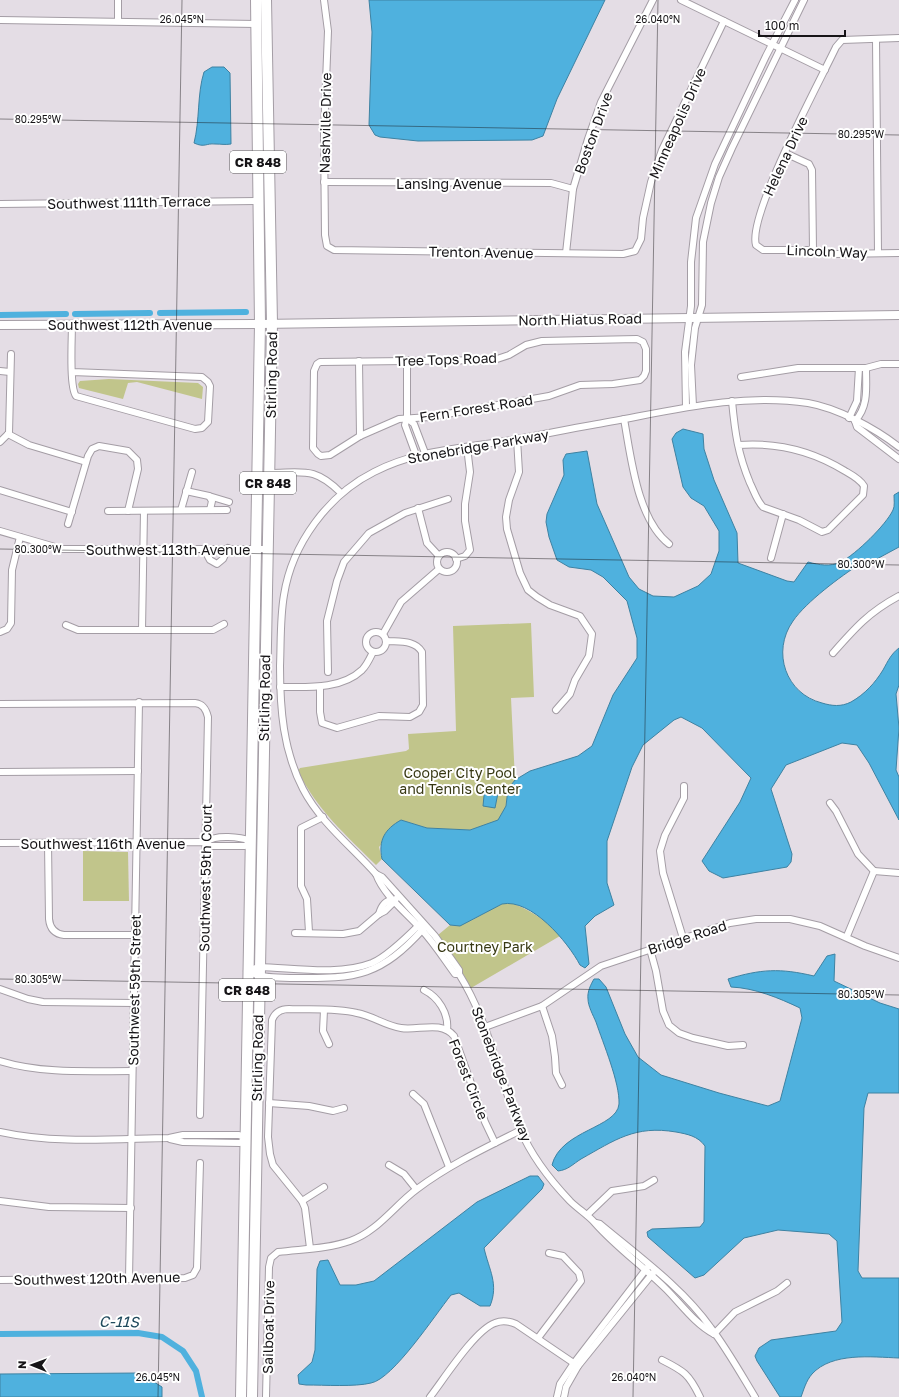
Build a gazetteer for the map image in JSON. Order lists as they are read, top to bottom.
{
  "streets": {
    "main road": ["CR 848", "Stirling Road"],
    "street": [
      "Nashville Drive",
      "Minneapolis Drive",
      "Boston Drive",
      "Helena Drive",
      "Lansing Avenue",
      "Southwest 111th Terrace",
      "Lincoln Way",
      "Trenton Avenue",
      "North Hiatus Road",
      "Southwest 112th Avenue",
      "Tree Tops Road",
      "Fern Forest Road",
      "Stonebridge Parkway",
      "Southwest 113th Avenue",
      "Southwest 116th Avenue",
      "Southwest 59th Court",
      "Bridge Road",
      "Southwest 59th Street",
      "Forest Circle",
      "Southwest 120th Avenue",
      "Sailboat Drive"
    ]
  },
  "crossings": [
    ["Nashville Drive", "Lansing Avenue"],
    ["Nashville Drive", "Trenton Avenue"],
    ["Minneapolis Drive", "Trenton Avenue"],
    ["Boston Drive", "Lansing Avenue"],
    ["Boston Drive", "Trenton Avenue"],
    ["Helena Drive", "Lincoln Way"],
    ["Southwest 111th Terrace", "Stirling Road"],
    ["North Hiatus Road", "Southwest 112th Avenue"],
    ["North Hiatus Road", "Stirling Road"],
    ["Southwest 112th Avenue", "Stirling Road"],
    ["Tree Tops Road", "Fern Forest Road"],
    ["Stirling Road", "Southwest 113th Avenue"],
    ["Stirling Road", "Southwest 116th Avenue"],
    ["Stonebridge Parkway", "Bridge Road"],
    ["Southwest 116th Avenue", "Southwest 59th Court"],
    ["Southwest 116th Avenue", "Southwest 59th Street"],
    ["Southwest 59th Court", "Southwest 59th Street"],
    ["Southwest 59th Street", "Southwest 120th Avenue"],
    ["Forest Circle", "Sailboat Drive"]
  ],
  "water": ["C-11S"],
  "parks": ["Cooper City Pool and Tennis Center", "Courtney Park"],
  "scale_bar": "100 m",
  "north": "left",
  "coordinates": [
    "26.045°N",
    "26.040°N",
    "80.295°W",
    "80.300°W",
    "80.305°W"
  ]
}
